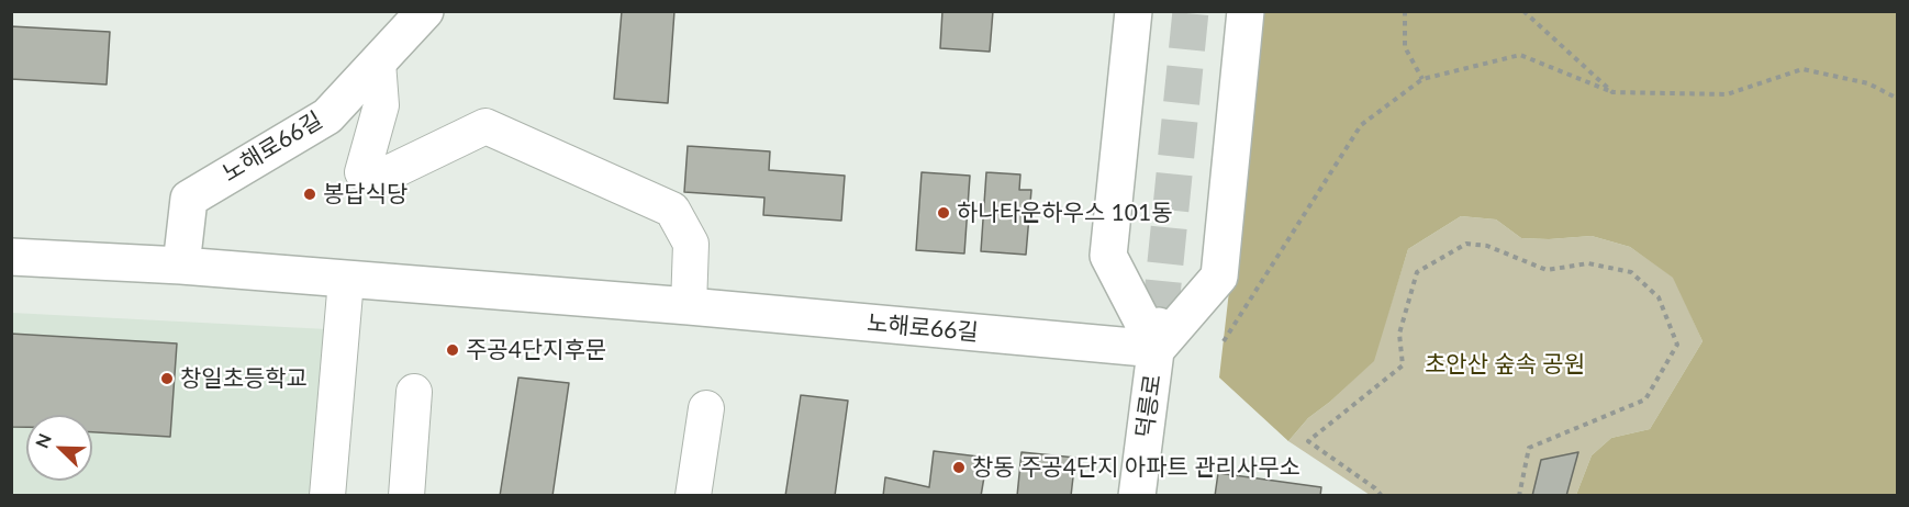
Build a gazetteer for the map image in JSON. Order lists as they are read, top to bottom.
{
  "streets": {
    "main road": ["노해로66길", "덕릉로"]
  },
  "crossings": [
    ["노해로66길", "덕릉로"]
  ],
  "parks": ["초안산 숲속 공원"],
  "places": [
    "봉답식당",
    "하나타운하우스 101동",
    "주공4단지후문",
    "창일초등학교",
    "창동 주공4단지 아파트 관리사무소"
  ],
  "north": "top left"
}
